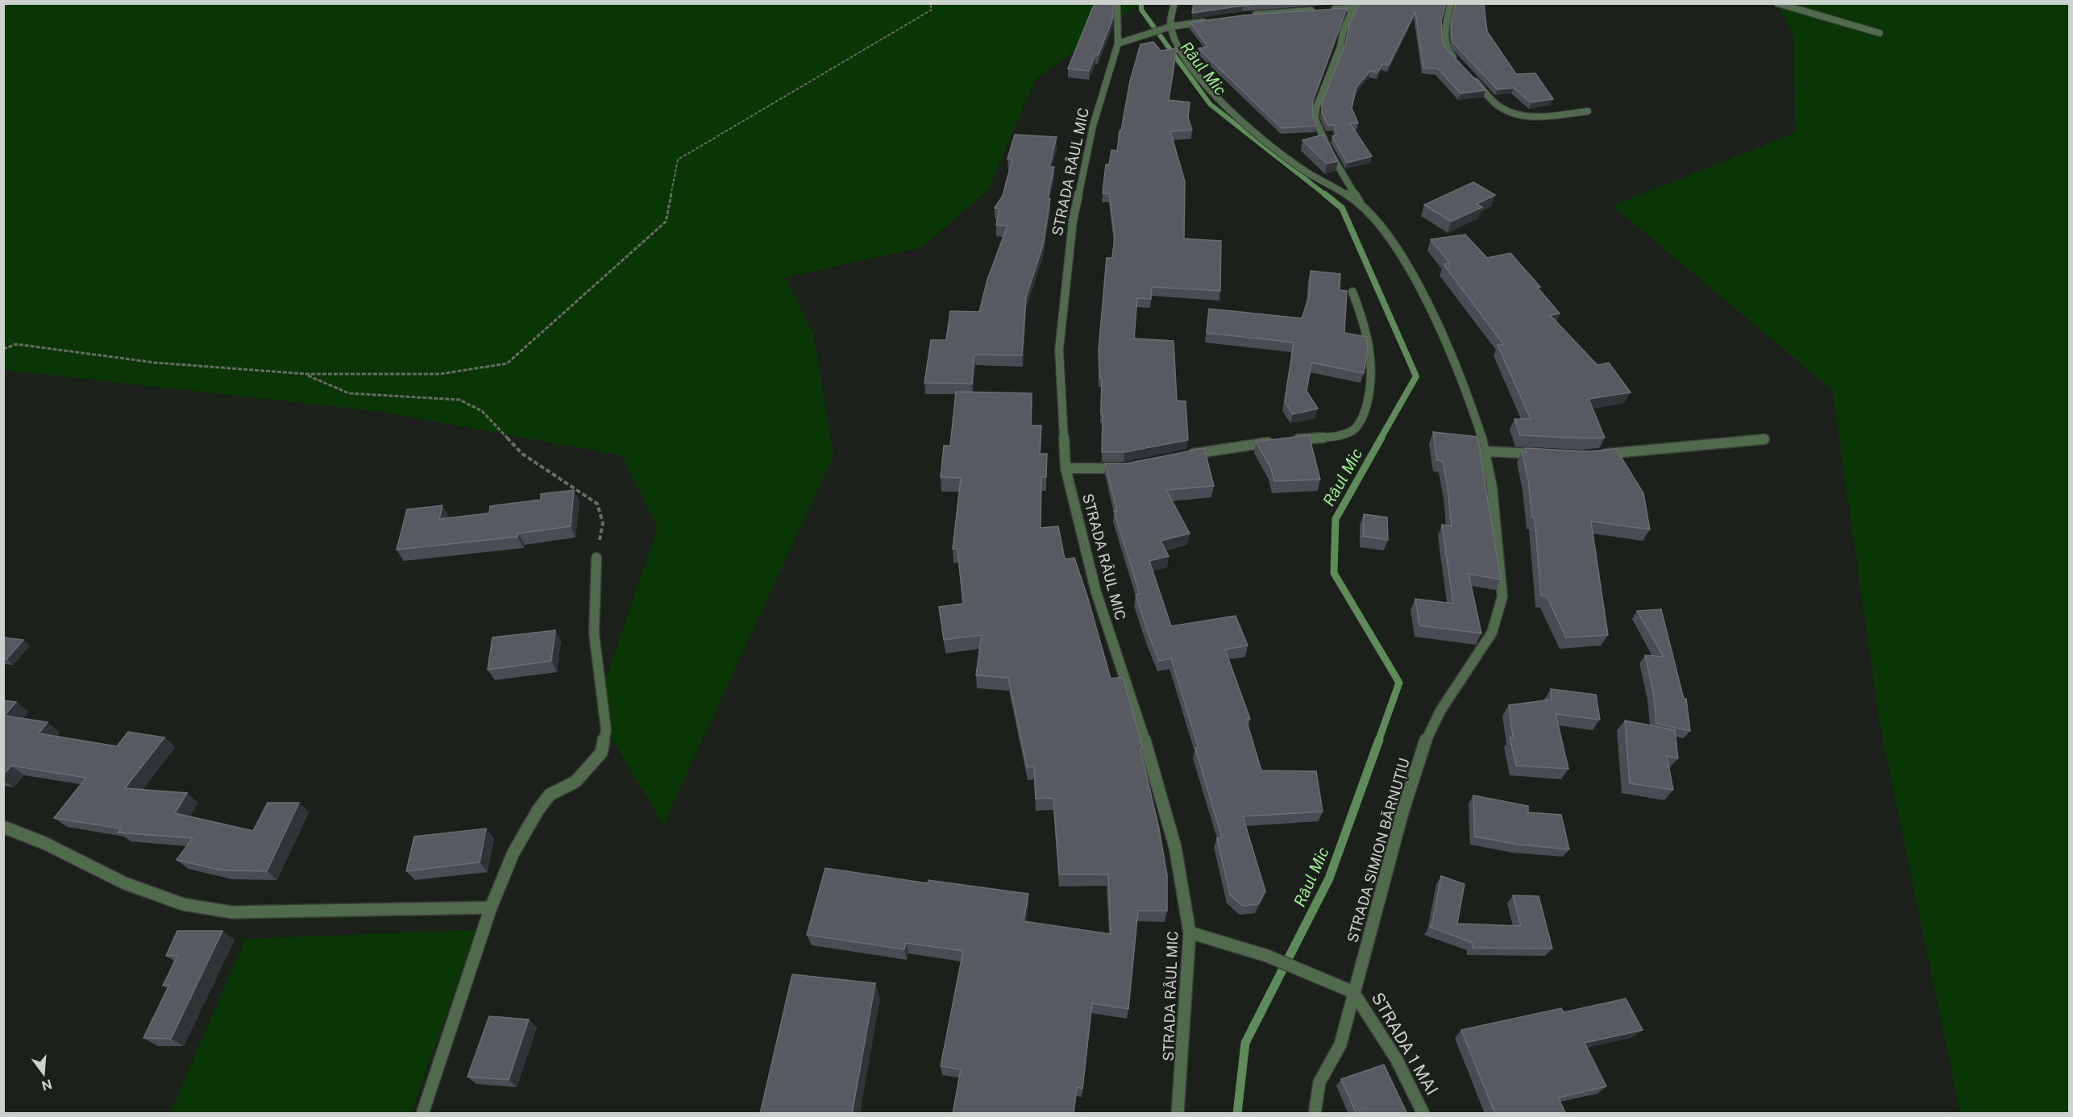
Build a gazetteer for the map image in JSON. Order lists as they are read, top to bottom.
{
  "streets": {
    "street": ["STRADA RÂUL MIC", "STRADA SIMION BĂRNUȚIU", "STRADA 1 MAI"]
  },
  "crossings": [
    ["STRADA SIMION BĂRNUȚIU", "STRADA 1 MAI"]
  ],
  "water": ["Râul Mic"],
  "north": "bottom"
}
